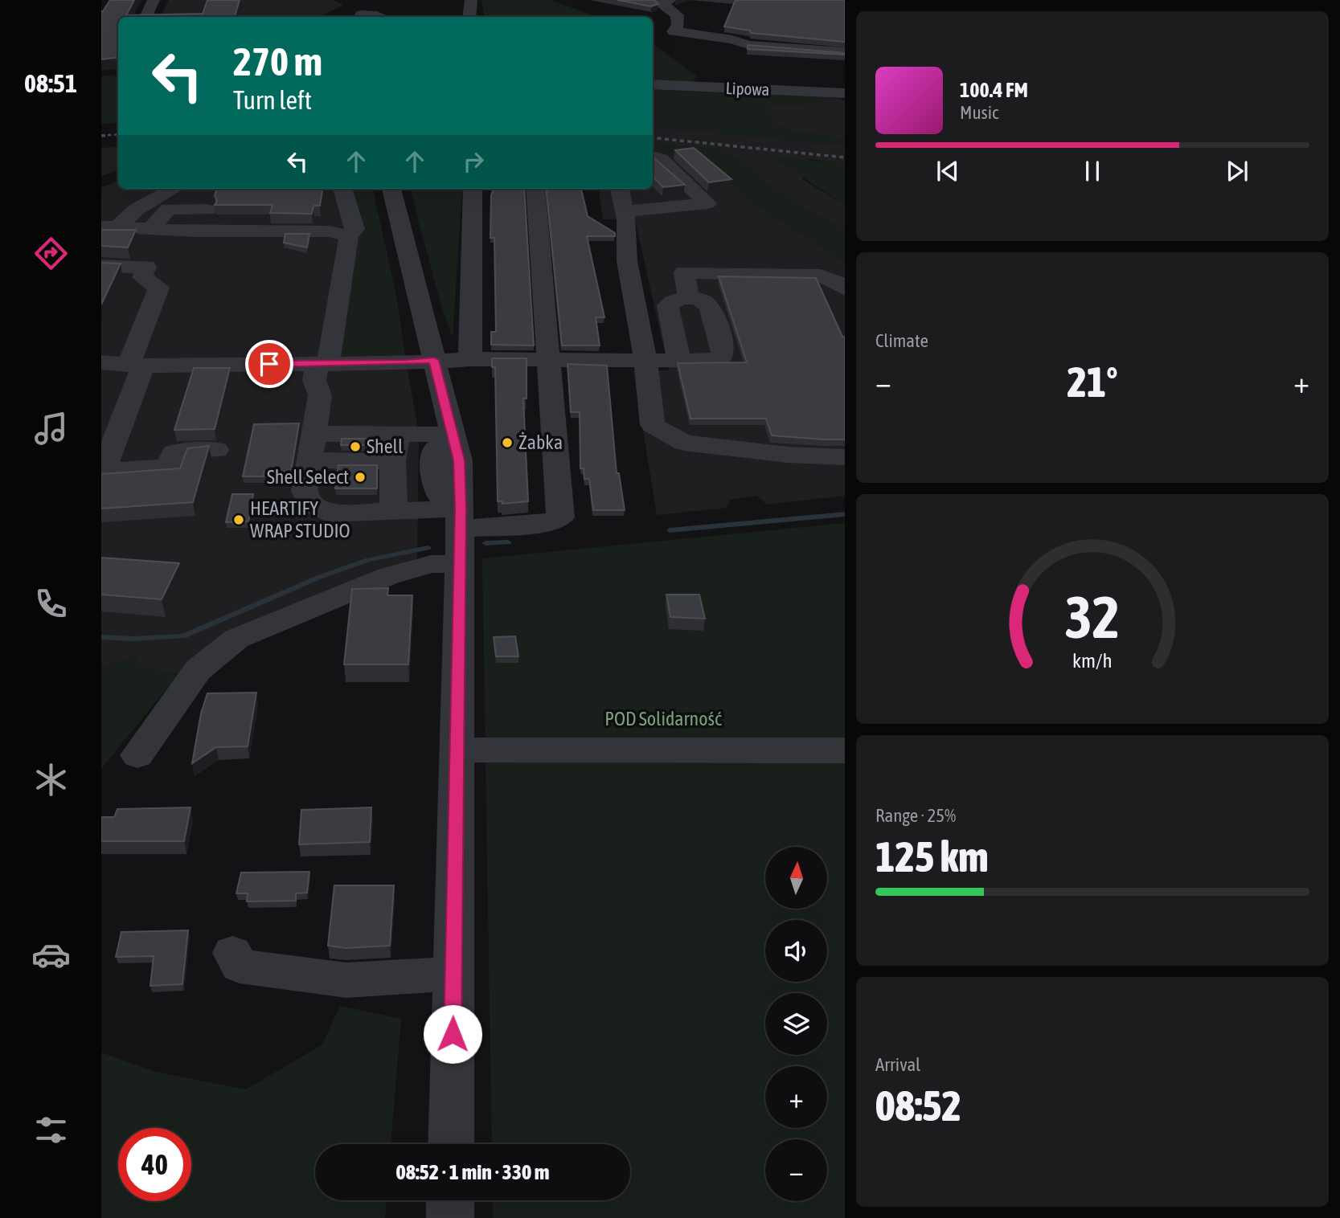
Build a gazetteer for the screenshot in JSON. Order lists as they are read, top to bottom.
{
  "streets": {
    "street": ["Lipowa"]
  },
  "parks": ["POD Solidarność"],
  "places": [
    "Żabka",
    "Shell",
    "Shell Select",
    "HEARTIFY WRAP STUDIO"
  ],
  "north": "top",
  "page": {
    "tabs": "08:51",
    "turn": ["270 m", "Turn left"],
    "song": ["100.4 FM", "Music"],
    "tile": [
      "Climate",
      ["Range · 25%", "125 km"],
      ["Arrival", "08:52"]
    ],
    "heat": ["−", "21°", "+"],
    "map_buttons": ["+", "−"],
    "limit": "40",
    "trip": "08:52 · 1 min · 330 m",
    "gauge": ["32", "km/h"]
  }
}
